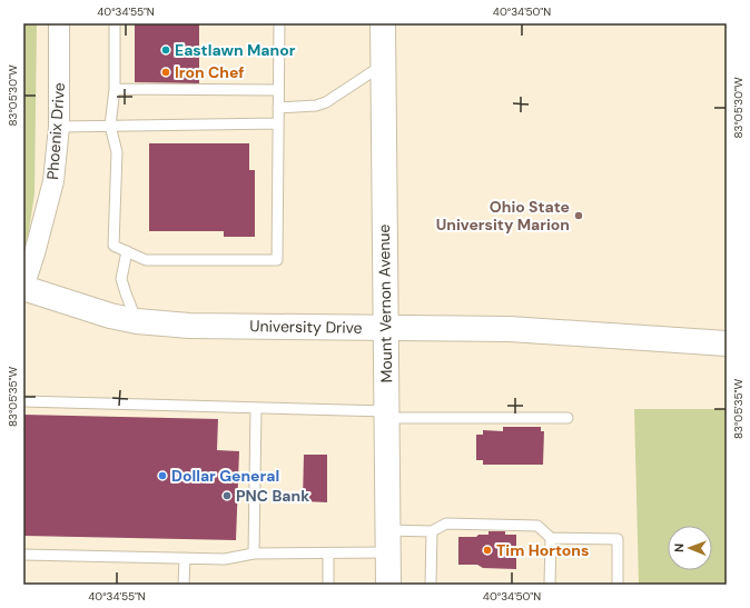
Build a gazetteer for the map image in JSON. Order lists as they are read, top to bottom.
{
  "streets": {
    "street": ["Phoenix Drive", "Mount Vernon Avenue", "University Drive"]
  },
  "crossings": [
    ["Phoenix Drive", "University Drive"],
    ["Mount Vernon Avenue", "University Drive"]
  ],
  "places": [
    "Eastlawn Manor",
    "Iron Chef",
    "Ohio State University Marion",
    "Dollar General",
    "PNC Bank",
    "Tim Hortons"
  ],
  "north": "left",
  "coordinates": [
    "40°34'55\"N",
    "40°34'50\"N",
    "83°05'30\"W",
    "83°05'35\"W"
  ]
}
